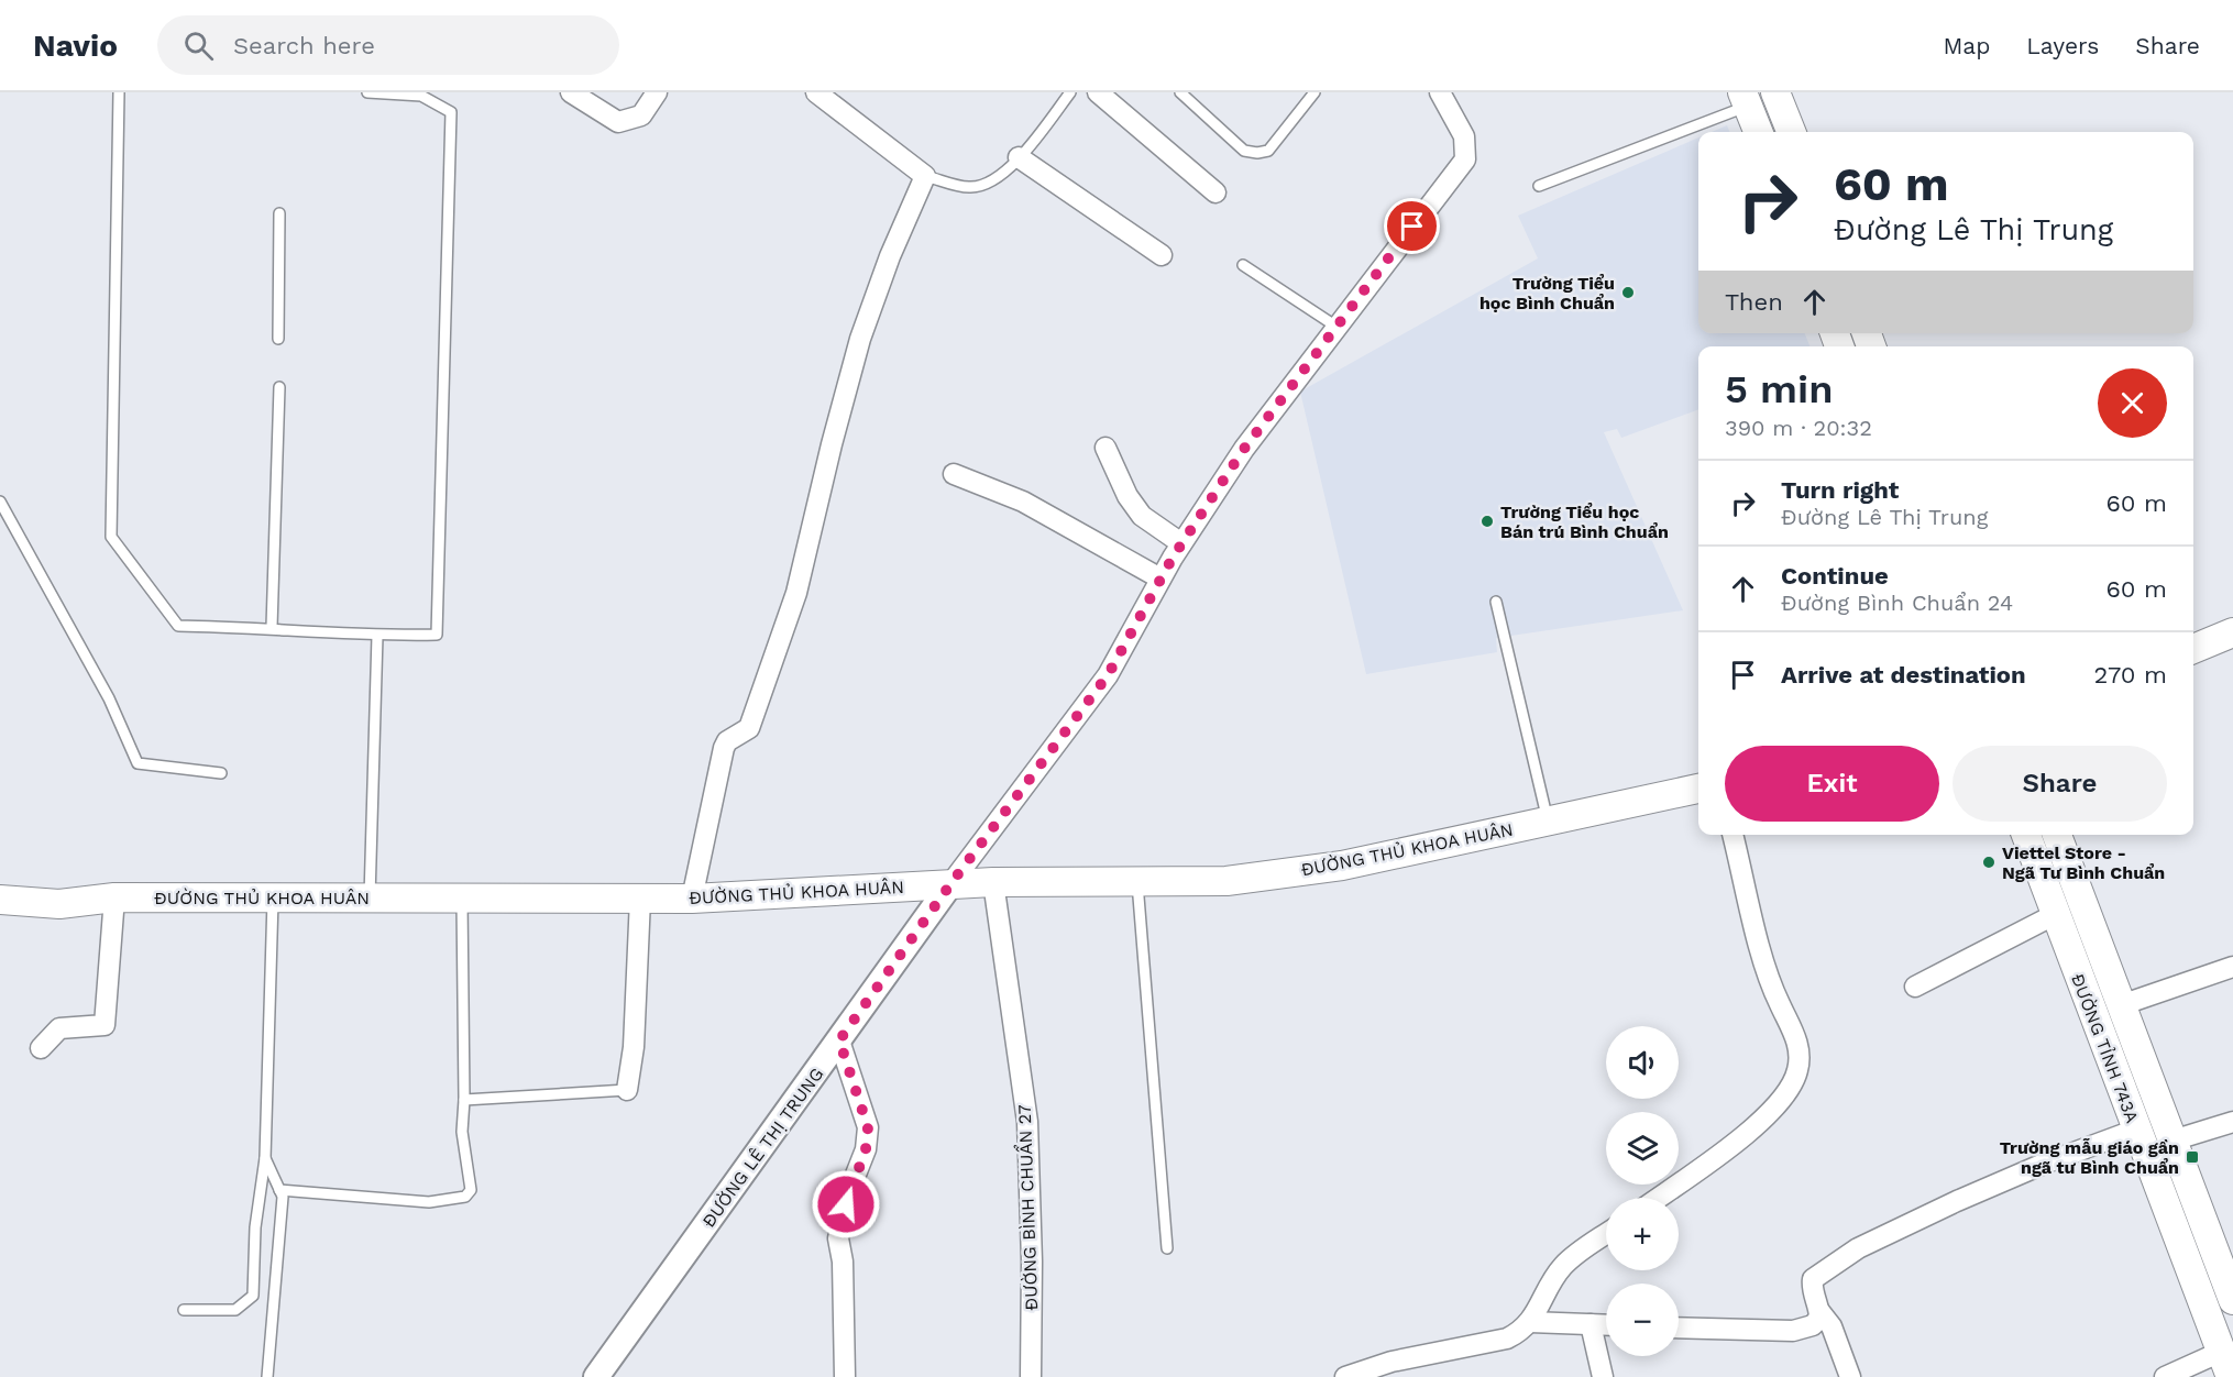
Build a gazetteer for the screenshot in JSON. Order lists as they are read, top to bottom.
{
  "streets": {
    "main road": ["ĐƯỜNG THỦ KHOA HUÂN", "ĐƯỜNG TỈNH 743A"],
    "street": ["ĐƯỜNG LÊ THỊ TRUNG", "ĐƯỜNG BÌNH CHUẨN 27"]
  },
  "crossings": [
    ["ĐƯỜNG THỦ KHOA HUÂN", "ĐƯỜNG LÊ THỊ TRUNG"],
    ["ĐƯỜNG THỦ KHOA HUÂN", "ĐƯỜNG BÌNH CHUẨN 27"]
  ],
  "places": {
    "other": ["Trường Tiểu học Bình Chuẩn", "Trường Tiểu học Bán trú Bình Chuẩn", "Viettel Store - Ngã Tư Bình Chuẩn"],
    "transit": ["Trường mẫu giáo gần ngã tư Bình Chuẩn"]
  },
  "page": {
    "header": "Navio",
    "search": "Search here",
    "nav": ["Map", "Layers", "Share"],
    "turn": ["60 m", "Đường Lê Thị Trung"],
    "then": "Then",
    "heading": ["5 min", "390 m · 20:32"],
    "list": [
      {
        "name": "Turn right",
        "note": "Đường Lê Thị Trung",
        "value": "60 m"
      },
      {
        "name": "Continue",
        "note": "Đường Bình Chuẩn 24",
        "value": "60 m"
      },
      {
        "name": "Arrive at destination",
        "value": "270 m"
      }
    ],
    "buttons": ["Exit", "Share"],
    "map_buttons": ["+", "−"]
  }
}
